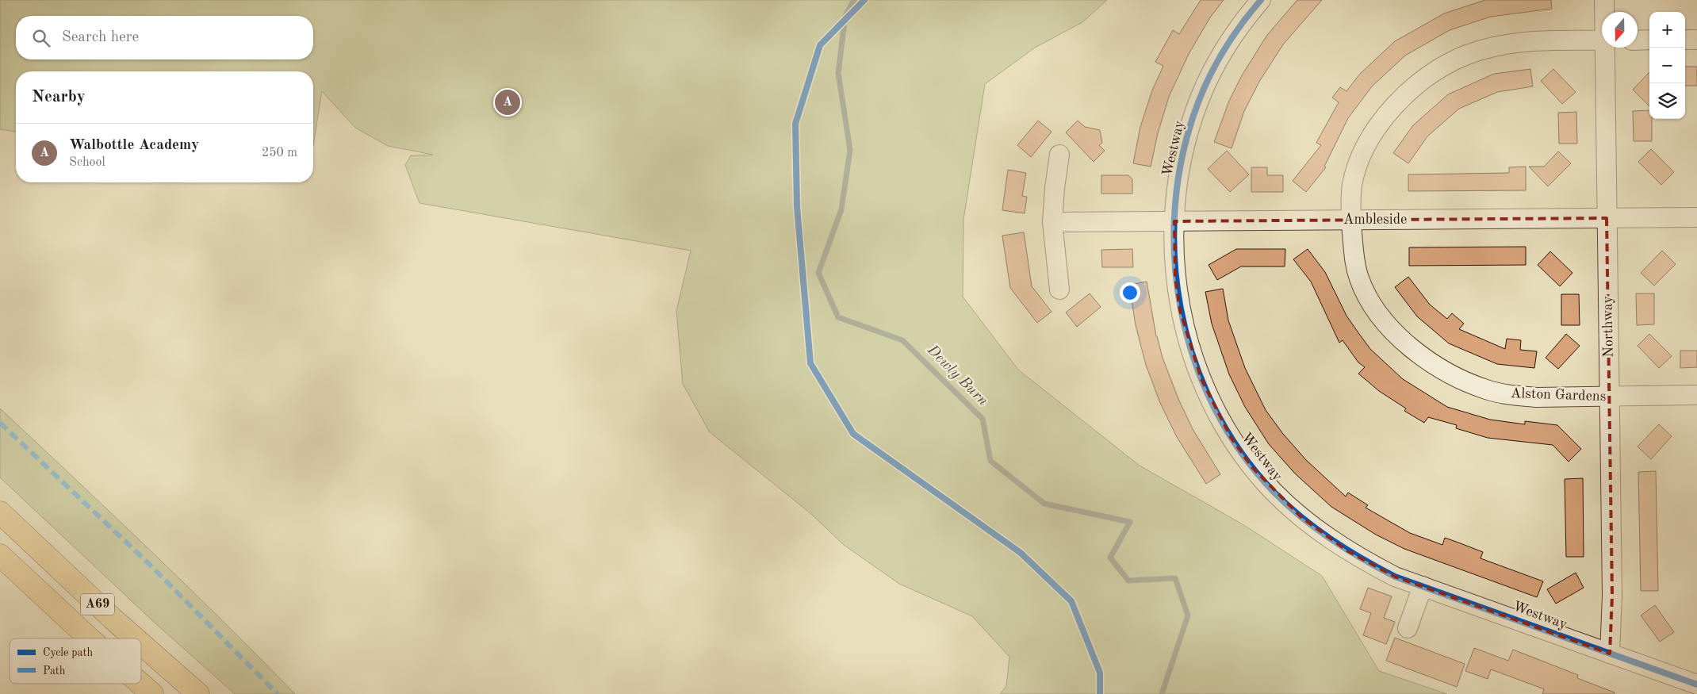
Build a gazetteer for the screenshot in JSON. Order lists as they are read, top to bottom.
{
  "streets": {
    "highway": ["A69"],
    "street": [
      "Westway",
      "Ambleside",
      "Northway",
      "Alston Gardens"
    ]
  },
  "crossings": [
    ["Westway", "Ambleside"],
    ["Westway", "Northway"],
    ["Ambleside", "Northway"],
    ["Ambleside", "Alston Gardens"],
    ["Northway", "Alston Gardens"]
  ],
  "water": ["Dewly Burn"],
  "legend": ["Cycle path", "Path"],
  "north": "bottom",
  "page": {
    "map_buttons": ["+", "−"],
    "search": "Search here",
    "heading": "Nearby",
    "pins": "A",
    "list": [
      {
        "mark": "A",
        "name": "Walbottle Academy",
        "note": "School",
        "value": "250 m"
      }
    ]
  }
}
